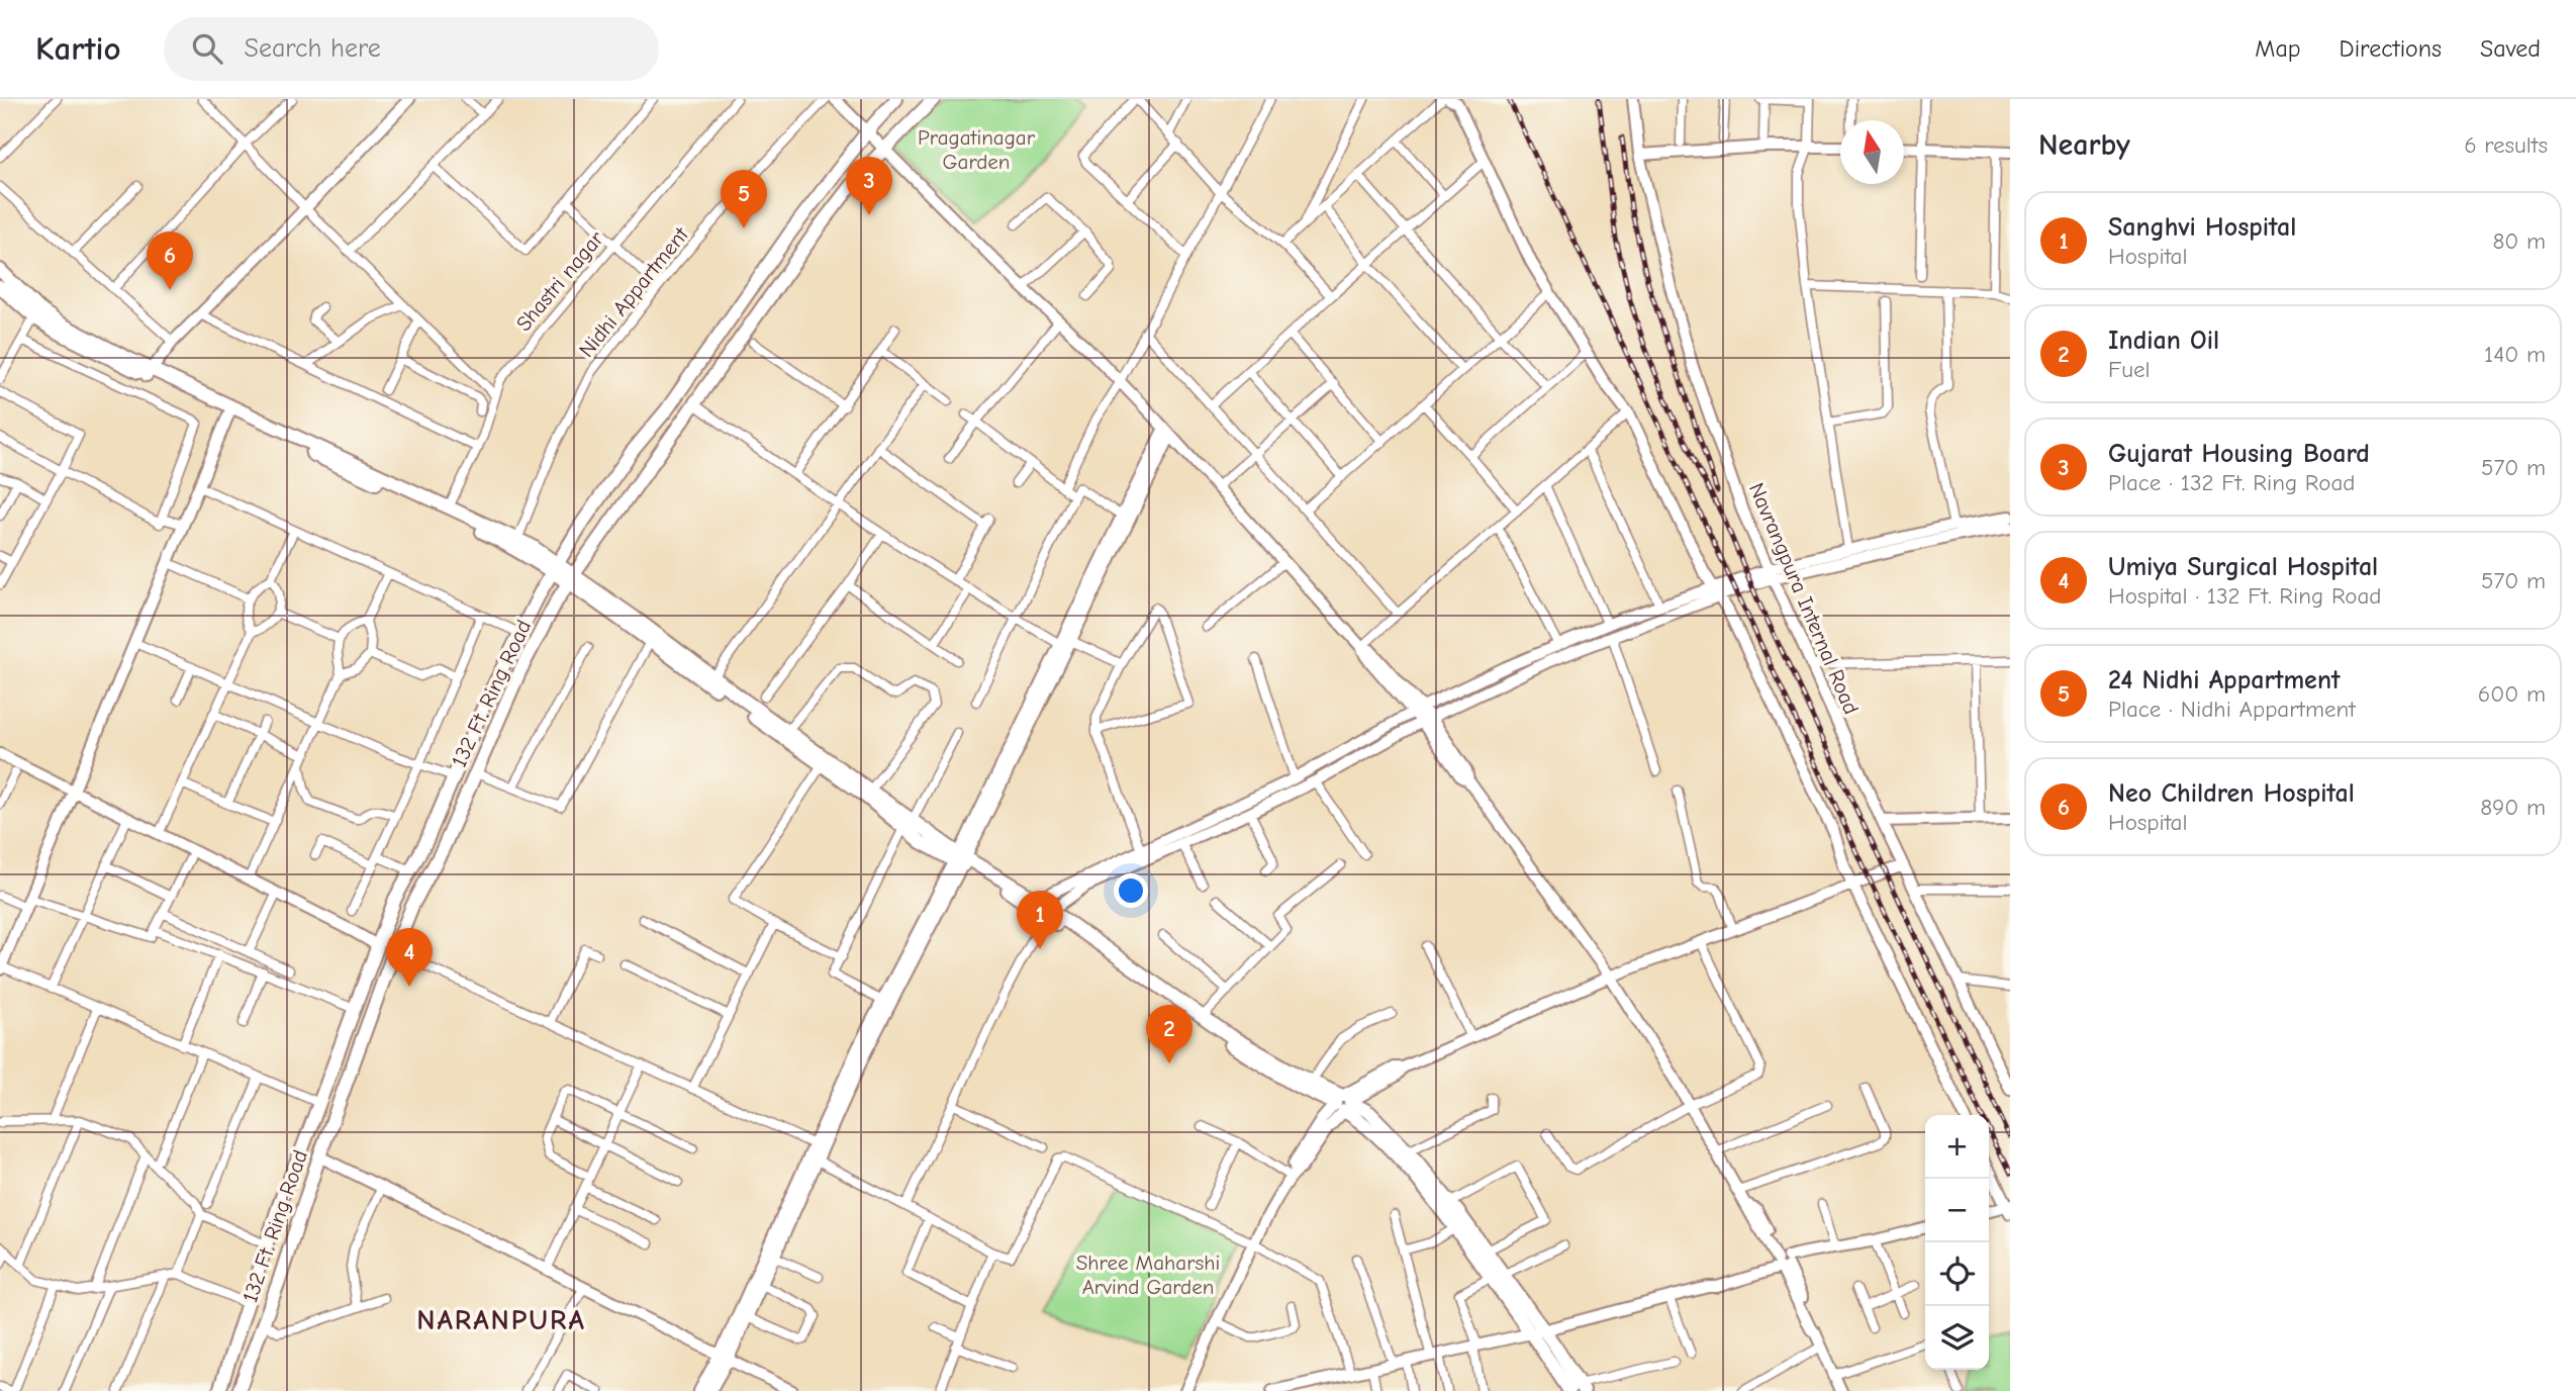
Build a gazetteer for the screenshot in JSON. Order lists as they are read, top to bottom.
{
  "streets": {
    "main road": ["132 Ft. Ring Road"],
    "street": ["Shastri nagar", "Nidhi Appartment", "Navrangpura Internal Road"]
  },
  "districts": ["NARANPURA"],
  "parks": ["Pragatinagar Garden", "Shree Maharshi Arvind Garden"],
  "north": "top",
  "page": {
    "header": "Kartio",
    "search": "Search here",
    "nav": ["Map", "Directions", "Saved"],
    "heading": ["Nearby", "6 results"],
    "pins": [
      "3",
      "5",
      "6",
      "1",
      "4",
      "2"
    ],
    "list": [
      {
        "mark": "1",
        "name": "Sanghvi Hospital",
        "note": "Hospital",
        "value": "80 m"
      },
      {
        "mark": "2",
        "name": "Indian Oil",
        "note": "Fuel",
        "value": "140 m"
      },
      {
        "mark": "3",
        "name": "Gujarat Housing Board",
        "note": "Place · 132 Ft. Ring Road",
        "value": "570 m"
      },
      {
        "mark": "4",
        "name": "Umiya Surgical Hospital",
        "note": "Hospital · 132 Ft. Ring Road",
        "value": "570 m"
      },
      {
        "mark": "5",
        "name": "24 Nidhi Appartment",
        "note": "Place · Nidhi Appartment",
        "value": "600 m"
      },
      {
        "mark": "6",
        "name": "Neo Children Hospital",
        "note": "Hospital",
        "value": "890 m"
      }
    ],
    "map_buttons": ["+", "−"]
  }
}
